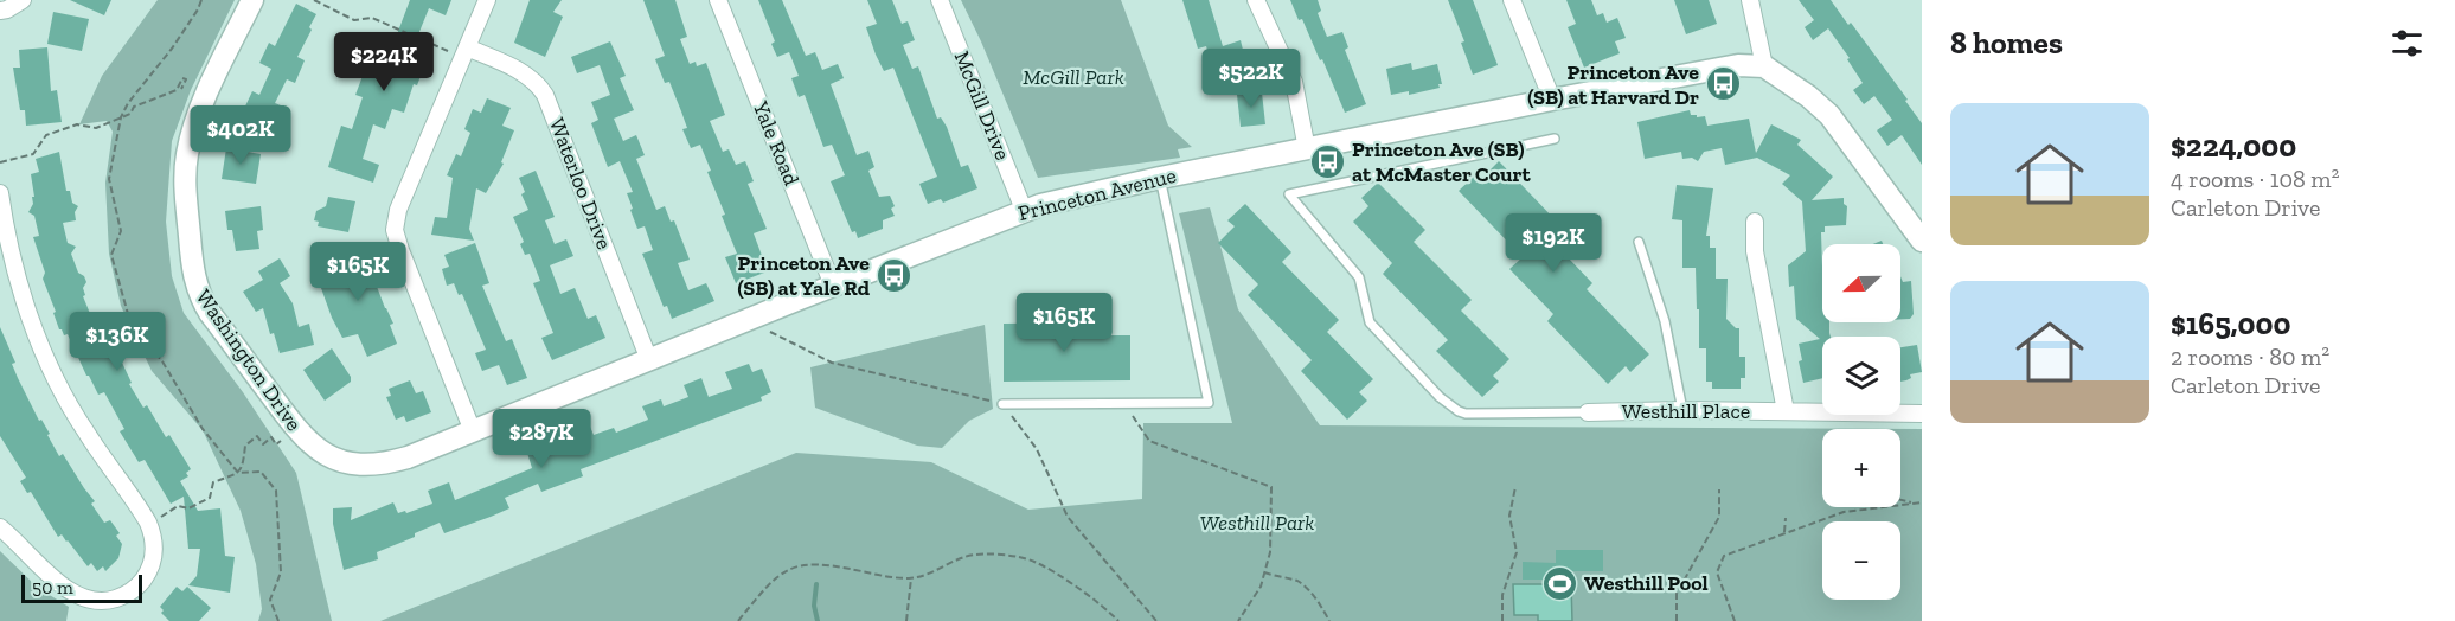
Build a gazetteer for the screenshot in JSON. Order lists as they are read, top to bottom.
{
  "streets": {
    "street": [
      "McGill Drive",
      "Yale Road",
      "Waterloo Drive",
      "Princeton Avenue",
      "Washington Drive",
      "Westhill Place"
    ]
  },
  "crossings": [
    ["McGill Drive", "Princeton Avenue"],
    ["Yale Road", "Princeton Avenue"],
    ["Waterloo Drive", "Princeton Avenue"],
    ["Princeton Avenue", "Washington Drive"]
  ],
  "parks": ["McGill Park", "Westhill Park"],
  "places": {
    "bus stop": ["Princeton Ave (SB) at Harvard Dr", "Princeton Ave (SB) at McMaster Court", "Princeton Ave (SB) at Yale Rd"],
    "sports": ["Westhill Pool"]
  },
  "scale_bar": "50 m",
  "north": "left",
  "page": {
    "heading": "8 homes",
    "price": [
      "$224K",
      "$522K",
      "$402K",
      "$192K",
      "$165K",
      "$165K",
      "$136K",
      "$287K"
    ],
    "list": [
      {
        "name": "$224,000",
        "note": "4 rooms · 108 m² · Carleton Drive"
      },
      {
        "name": "$165,000",
        "note": "2 rooms · 80 m² · Carleton Drive"
      }
    ],
    "map_buttons": ["+", "−"],
    "scale": "50 m"
  }
}
